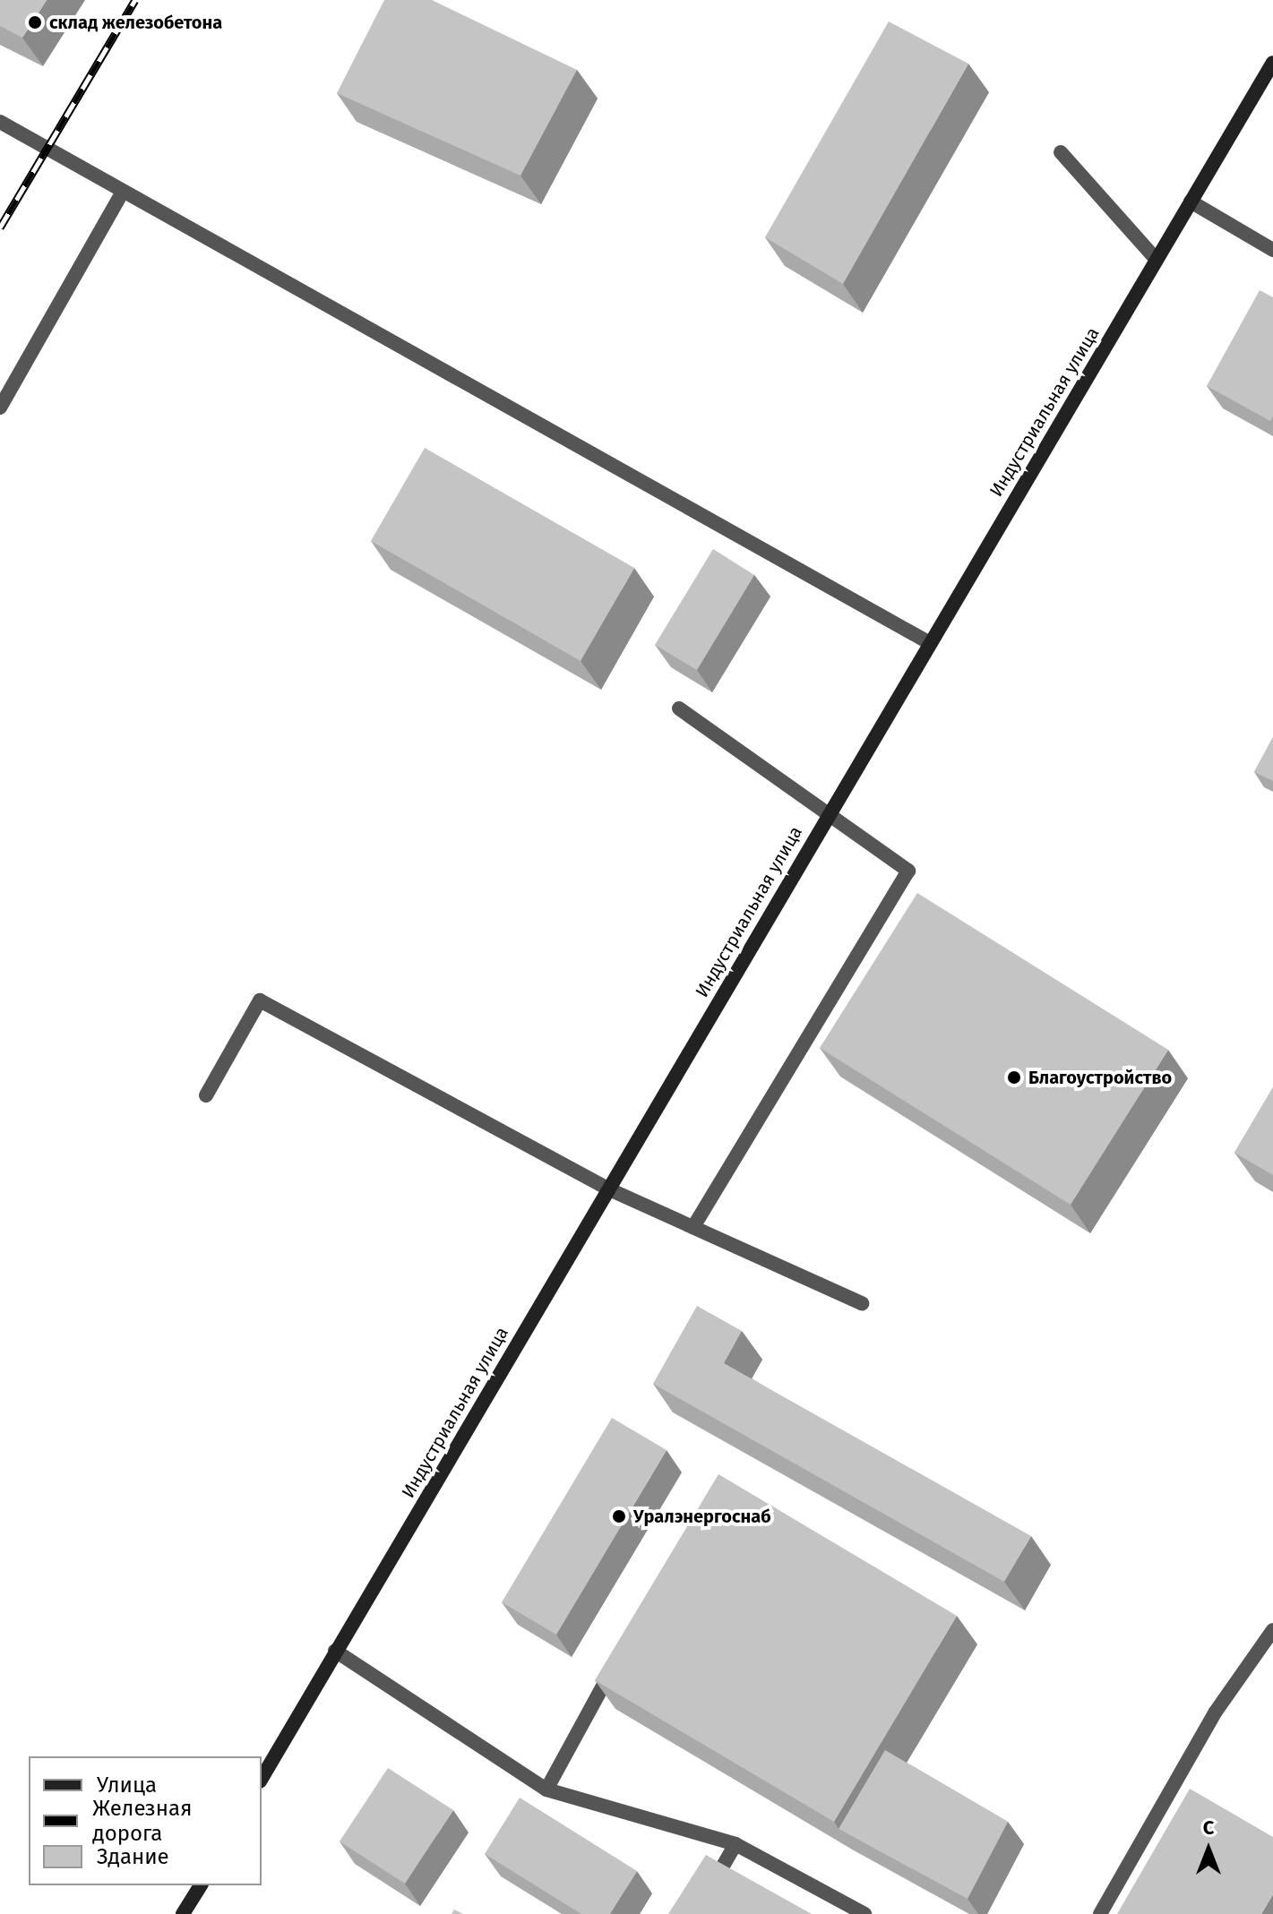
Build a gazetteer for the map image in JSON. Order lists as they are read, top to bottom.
{
  "streets": {
    "main road": ["Индустриальная улица"]
  },
  "places": ["склад железобетона", "Благоустройство", "Уралэнергоснаб"],
  "legend": ["Улица", "Железная дорога", "Здание"],
  "north": "top"
}
